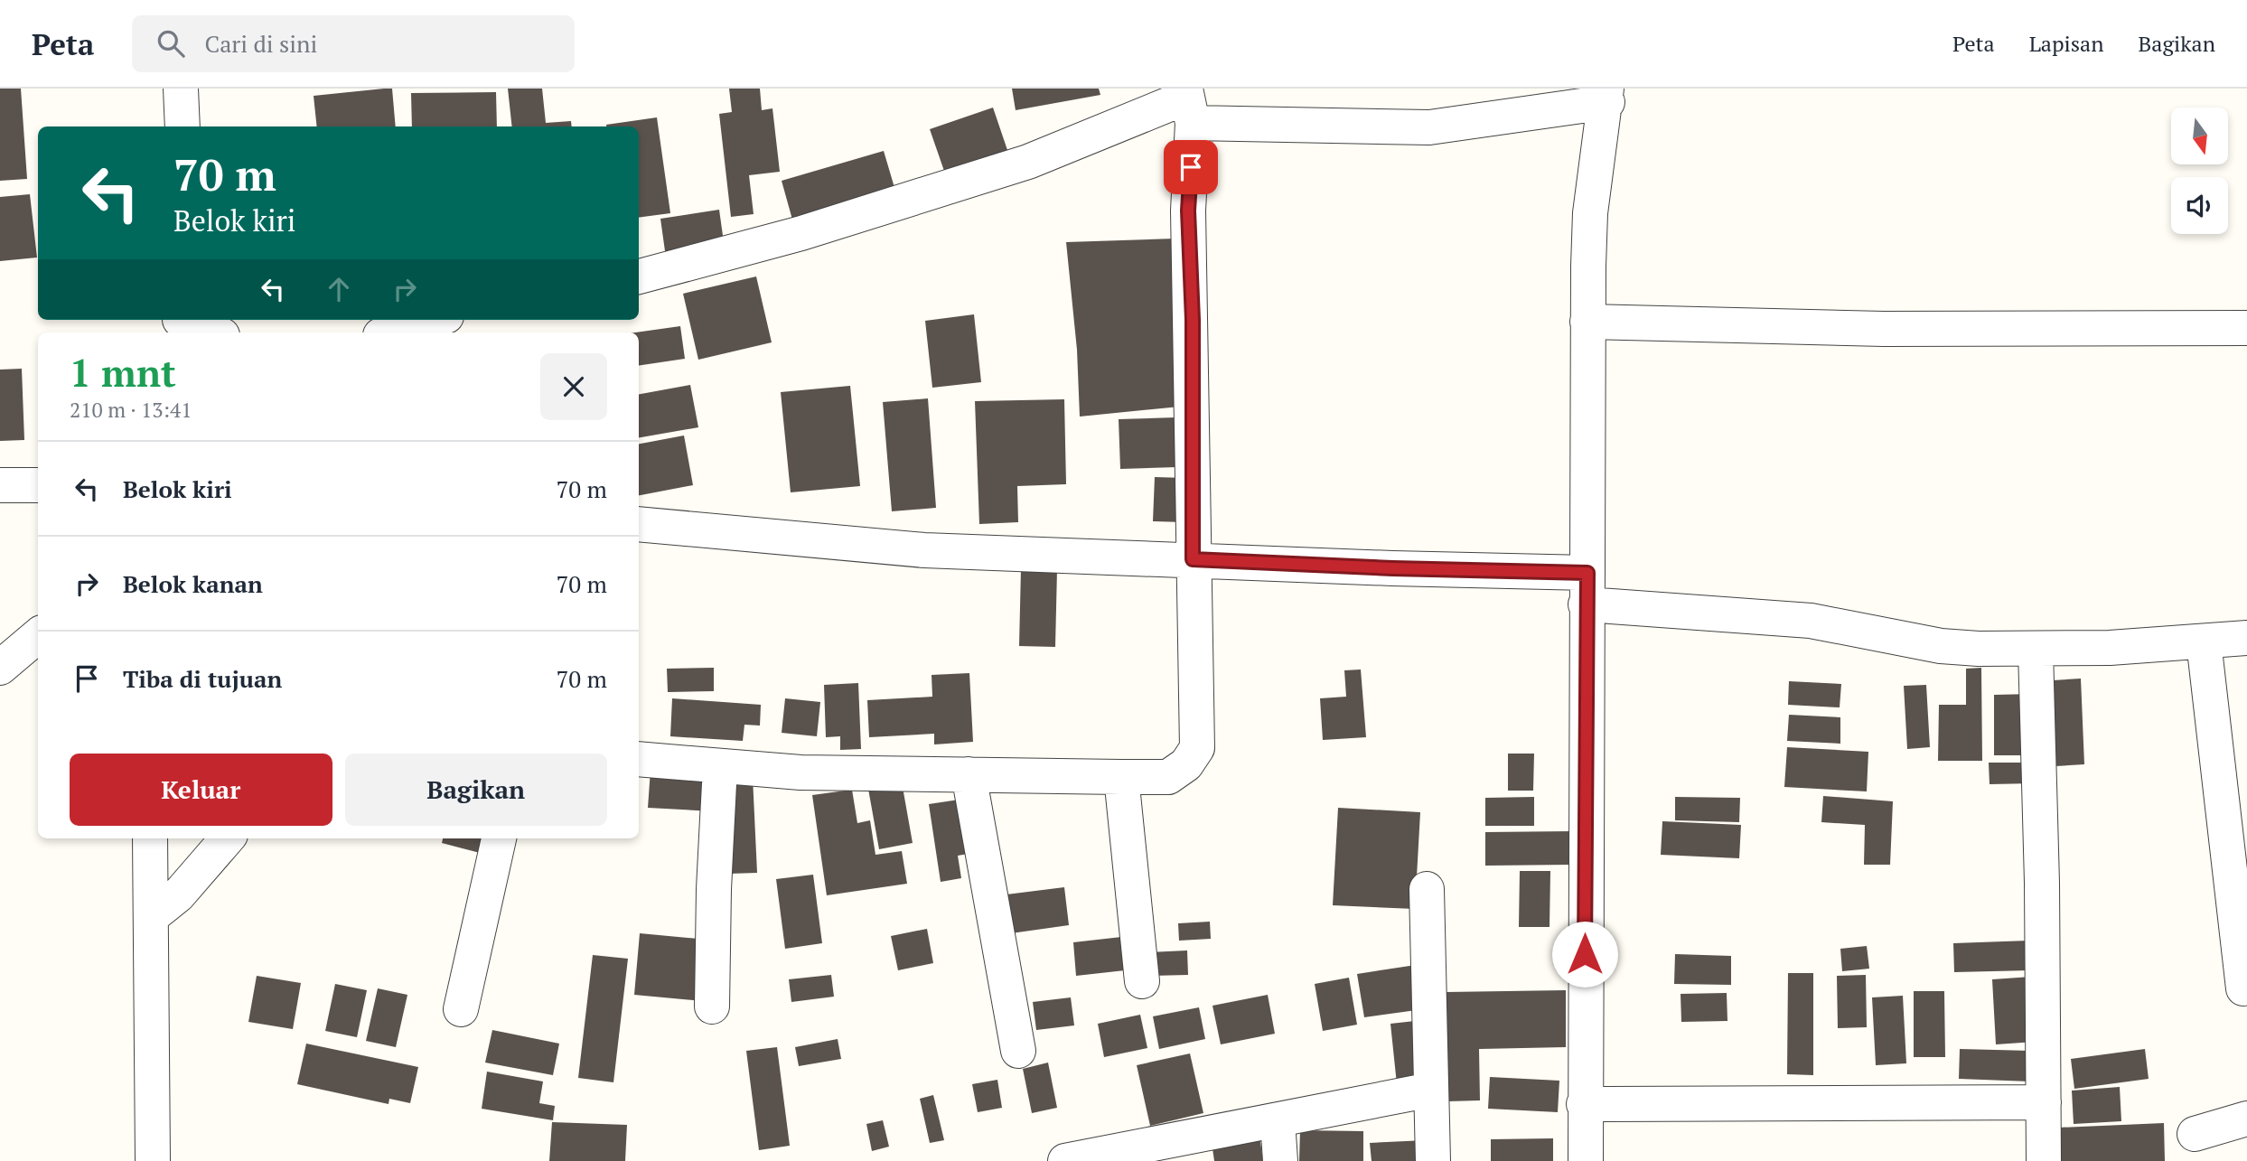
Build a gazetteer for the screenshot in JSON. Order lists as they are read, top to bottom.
{
  "north": "bottom",
  "page": {
    "header": "Peta",
    "search": "Cari di sini",
    "nav": ["Peta", "Lapisan", "Bagikan"],
    "turn": ["70 m", "Belok kiri"],
    "heading": ["1 mnt", "210 m · 13:41"],
    "list": [
      {
        "name": "Belok kiri",
        "value": "70 m"
      },
      {
        "name": "Belok kanan",
        "value": "70 m"
      },
      {
        "name": "Tiba di tujuan",
        "value": "70 m"
      }
    ],
    "buttons": ["Keluar", "Bagikan"]
  }
}
